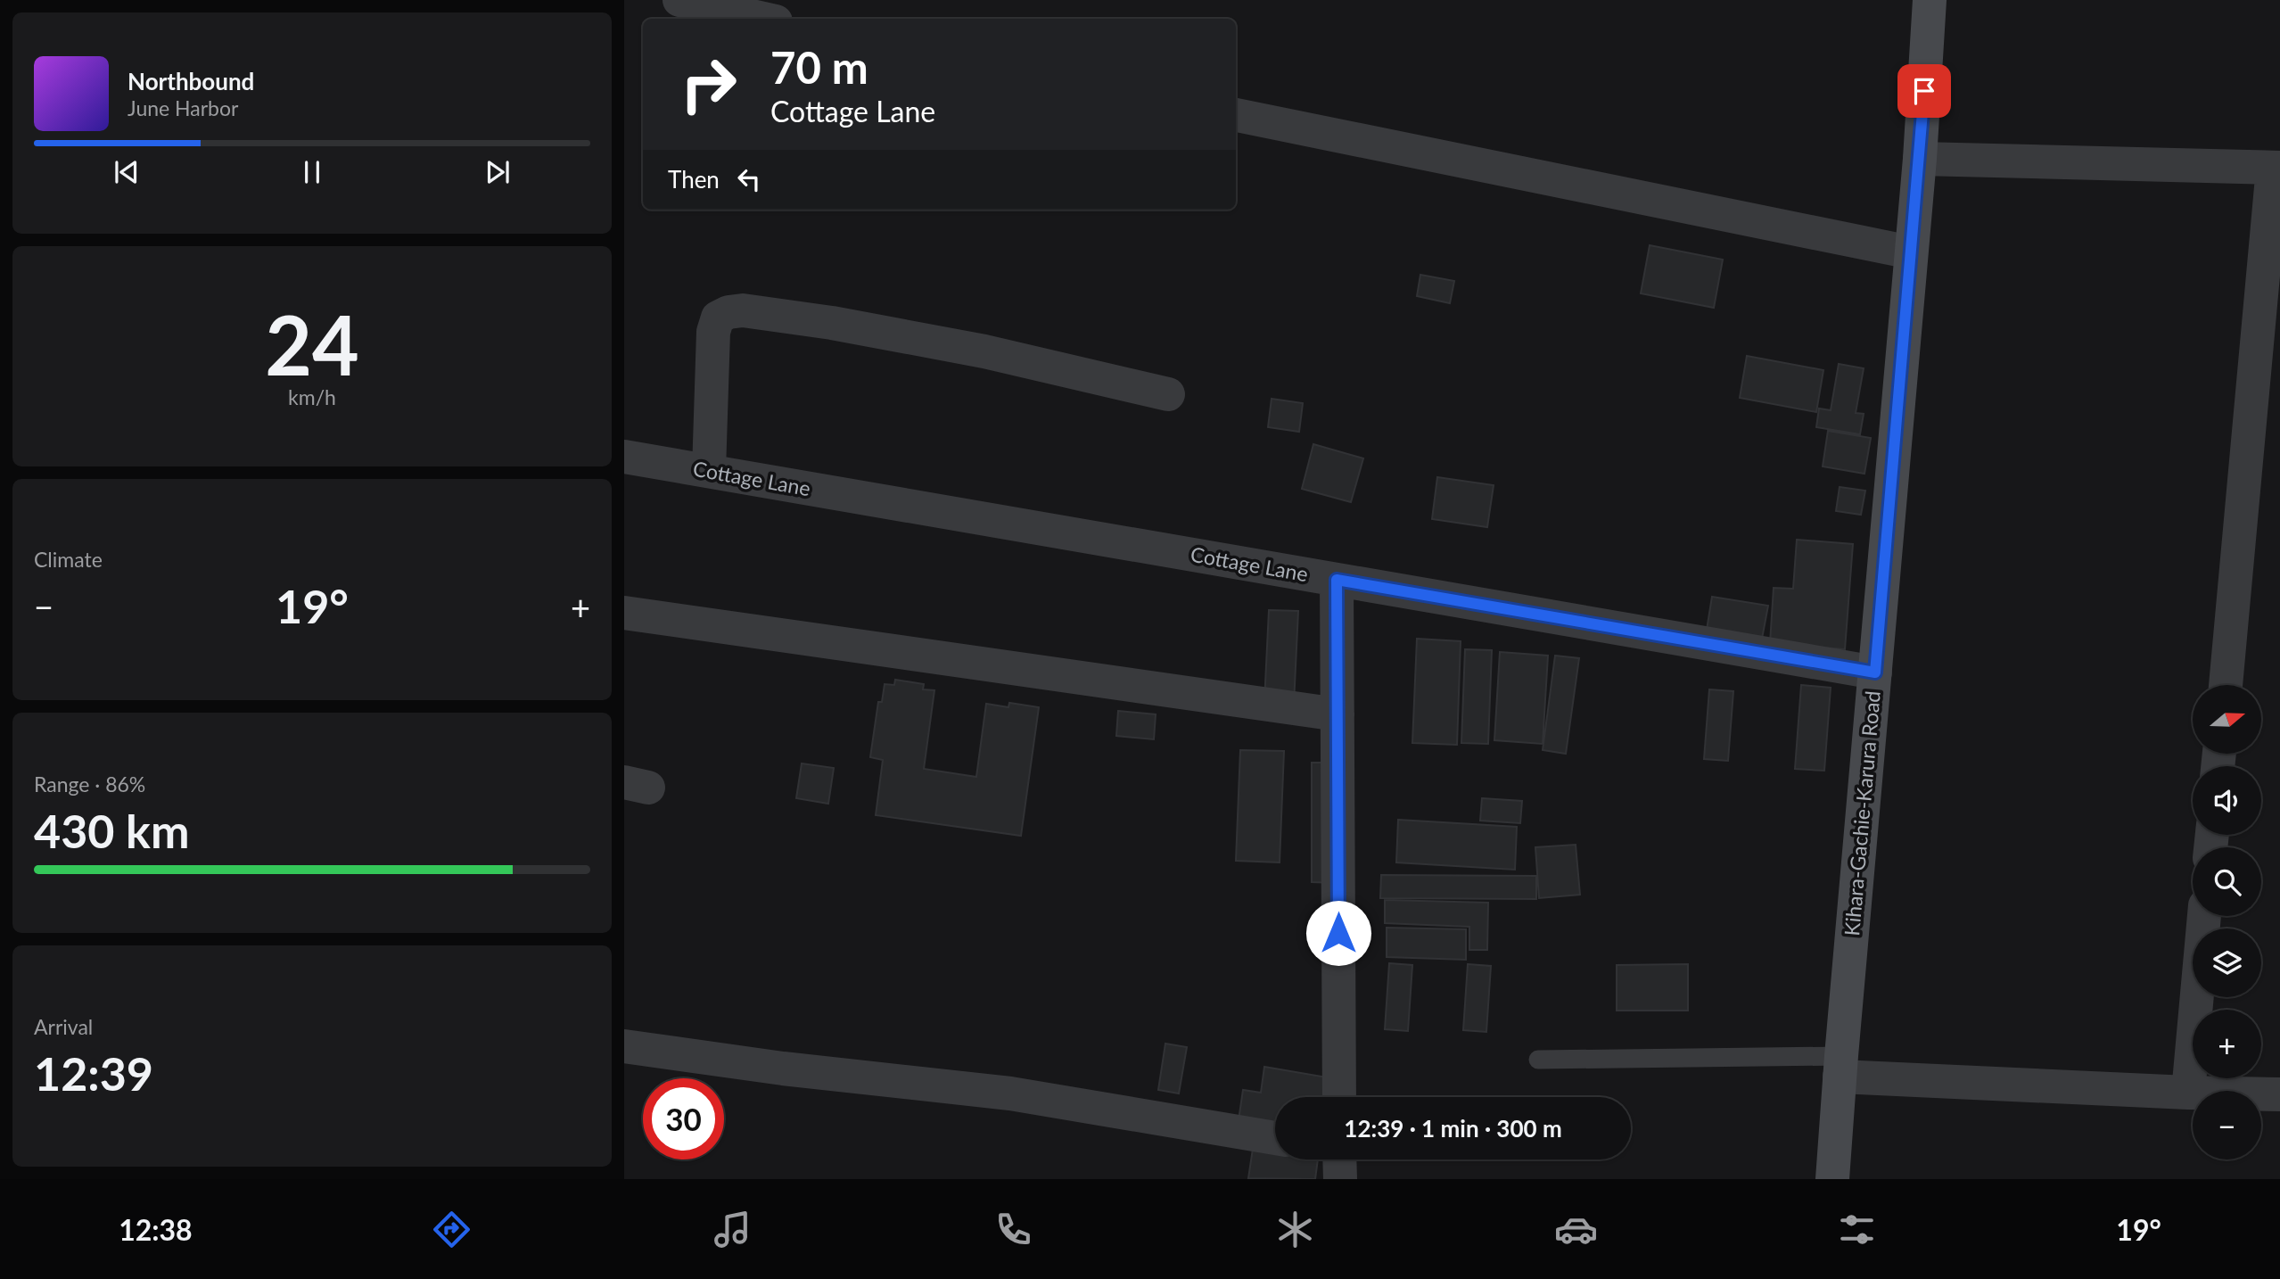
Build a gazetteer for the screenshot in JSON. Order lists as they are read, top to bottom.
{
  "streets": {
    "street": ["Cottage Lane", "Kihara-Gachie-Karura Road"]
  },
  "crossings": [
    ["Cottage Lane", "Kihara-Gachie-Karura Road"]
  ],
  "north": "right",
  "page": {
    "turn": ["70 m", "Cottage Lane"],
    "song": ["Northbound", "June Harbor"],
    "then": "Then",
    "tile": [
      ["24", "km/h"],
      "Climate",
      ["Range · 86%", "430 km"],
      ["Arrival", "12:39"]
    ],
    "heat": ["−", "19°", "+"],
    "map_buttons": ["+", "−"],
    "limit": "30",
    "trip": "12:39 · 1 min · 300 m",
    "tabs": ["12:38", "19°"]
  }
}
